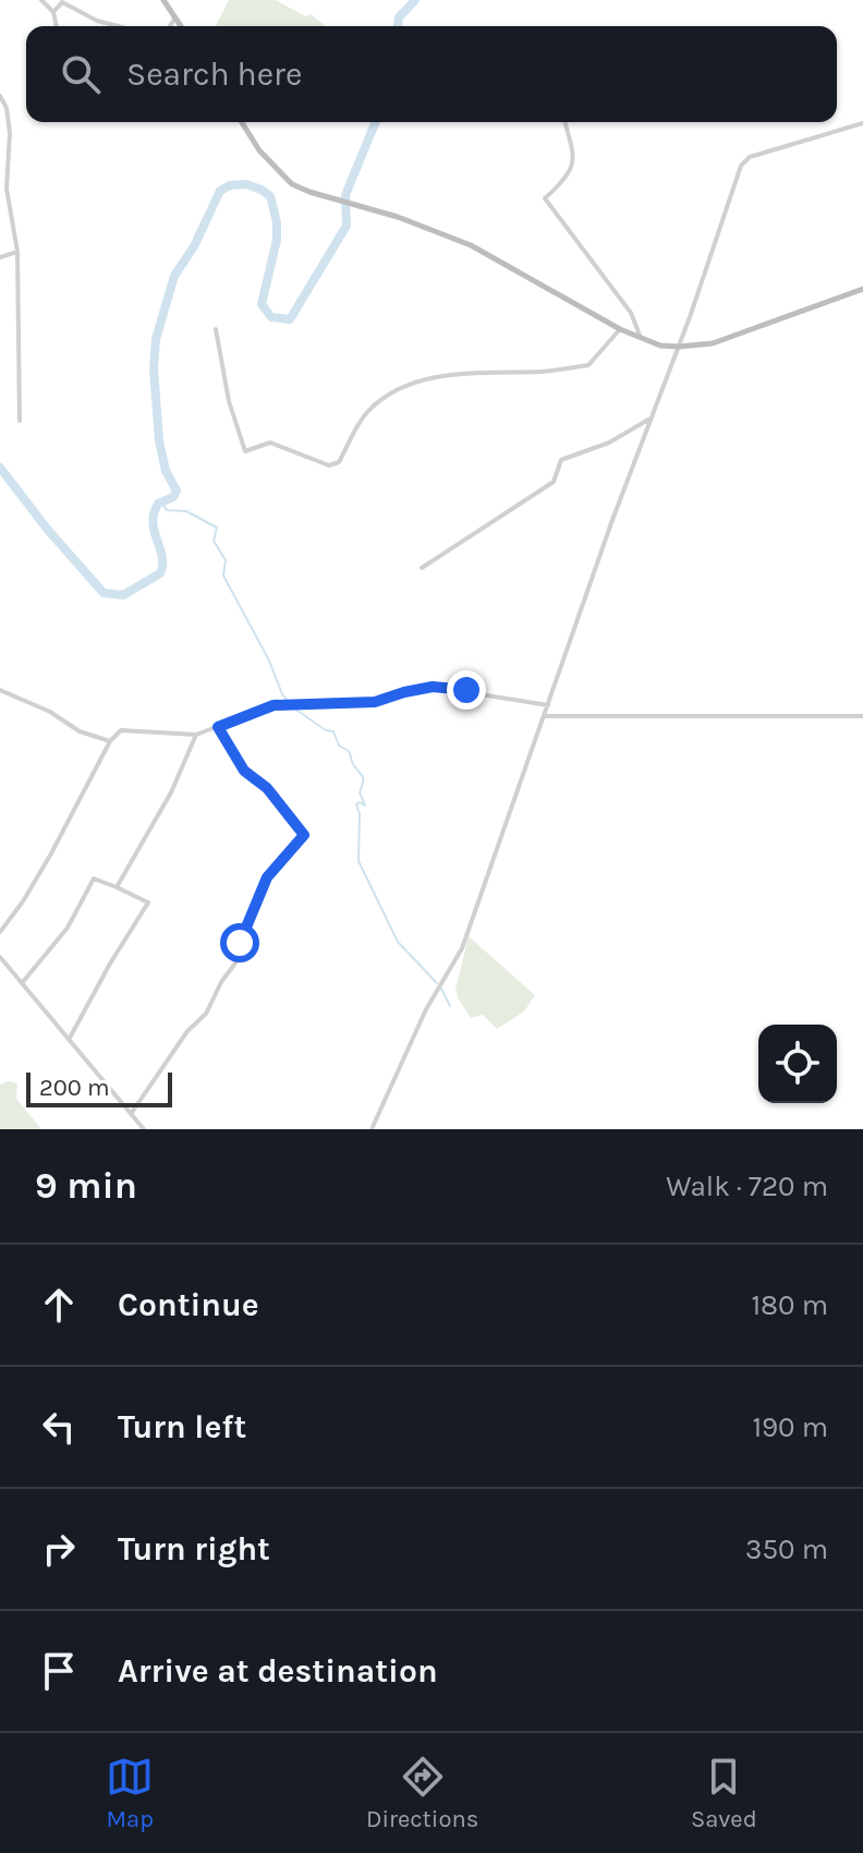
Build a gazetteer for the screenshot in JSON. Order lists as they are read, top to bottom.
{
  "scale_bar": "200 m",
  "page": {
    "search": "Search here",
    "scale": "200 m",
    "heading": ["9 min", "Walk · 720 m"],
    "list": [
      ["Continue", "180 m"],
      ["Turn left", "190 m"],
      ["Turn right", "350 m"],
      "Arrive at destination"
    ],
    "nav": ["Map", "Directions", "Saved"]
  }
}
